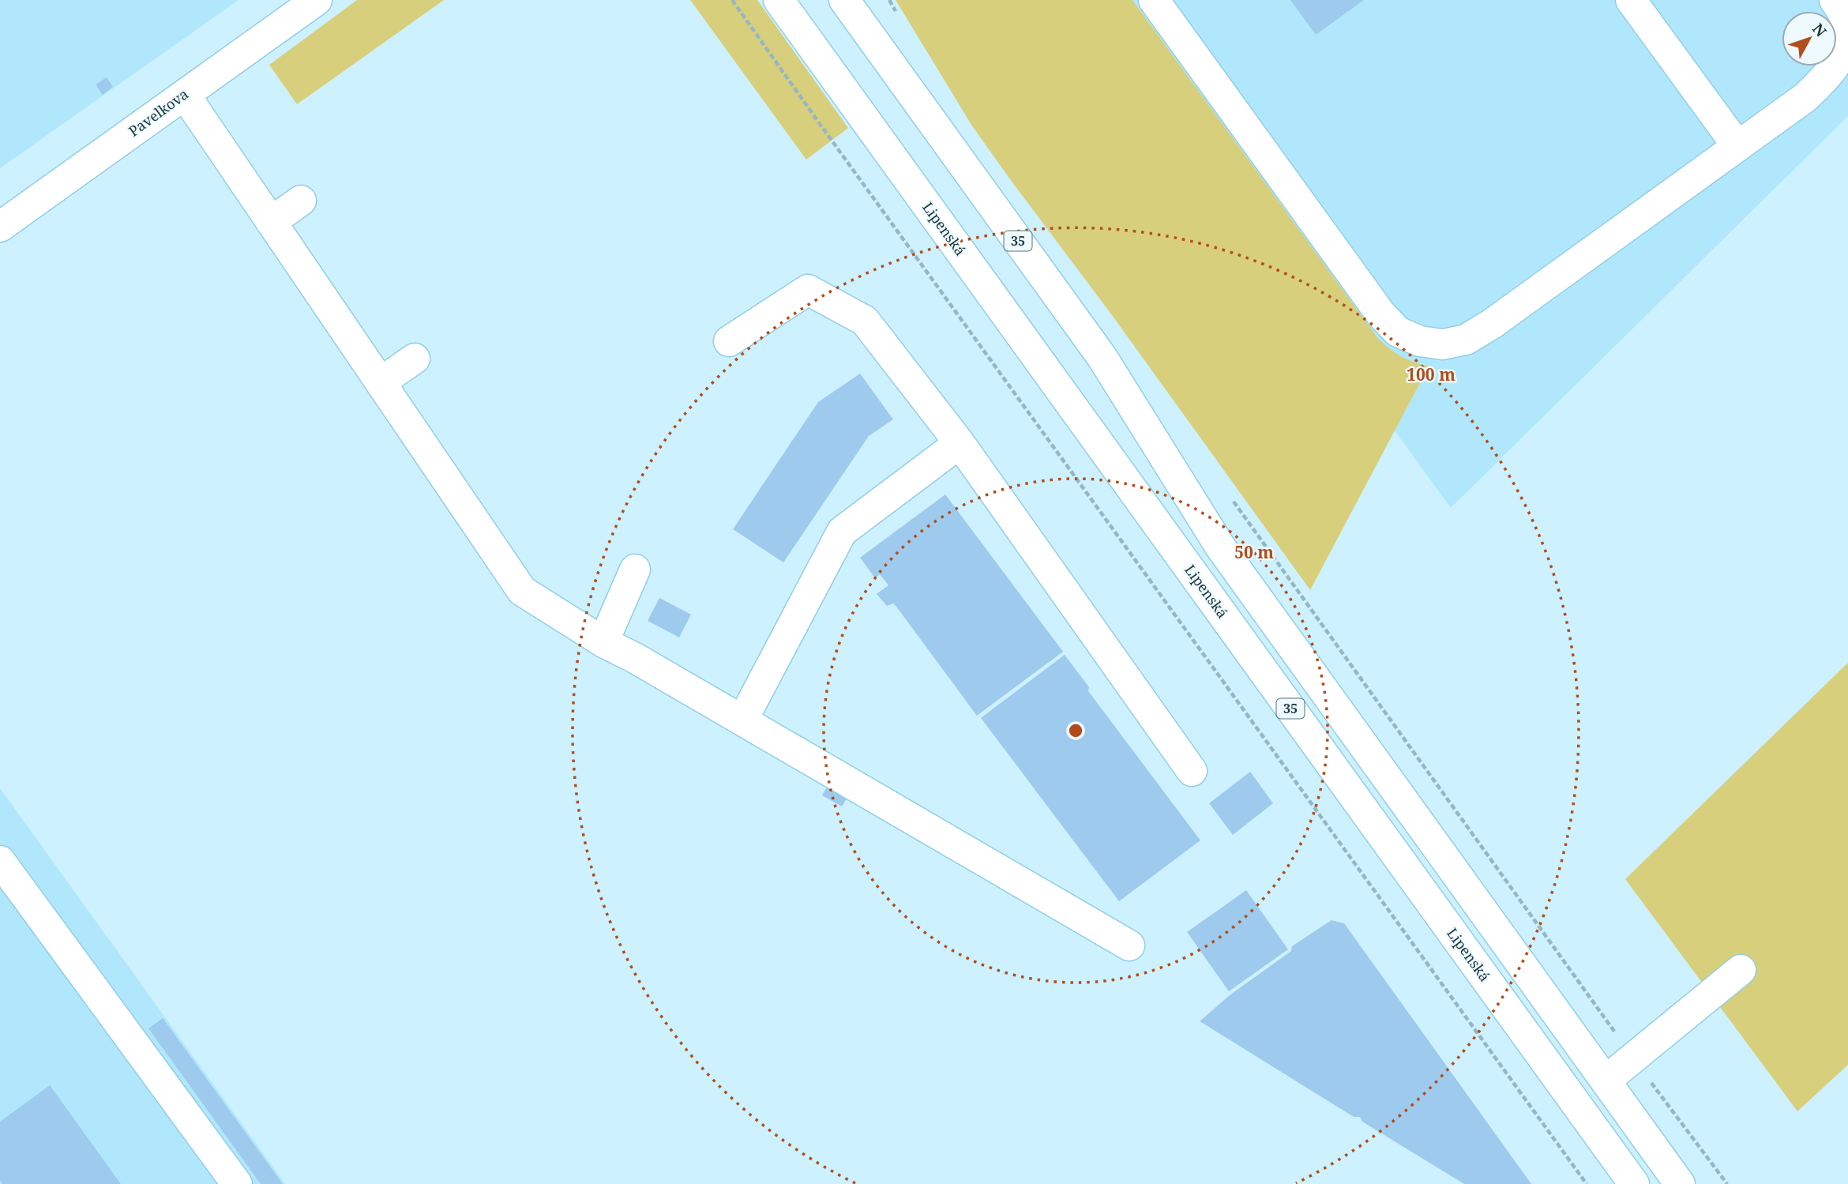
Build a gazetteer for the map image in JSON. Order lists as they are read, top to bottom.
{
  "streets": {
    "main road": ["Pavelkova", "Lipenská", "35"]
  },
  "north": "top right",
  "rings": ["100 m", "50 m"]
}
